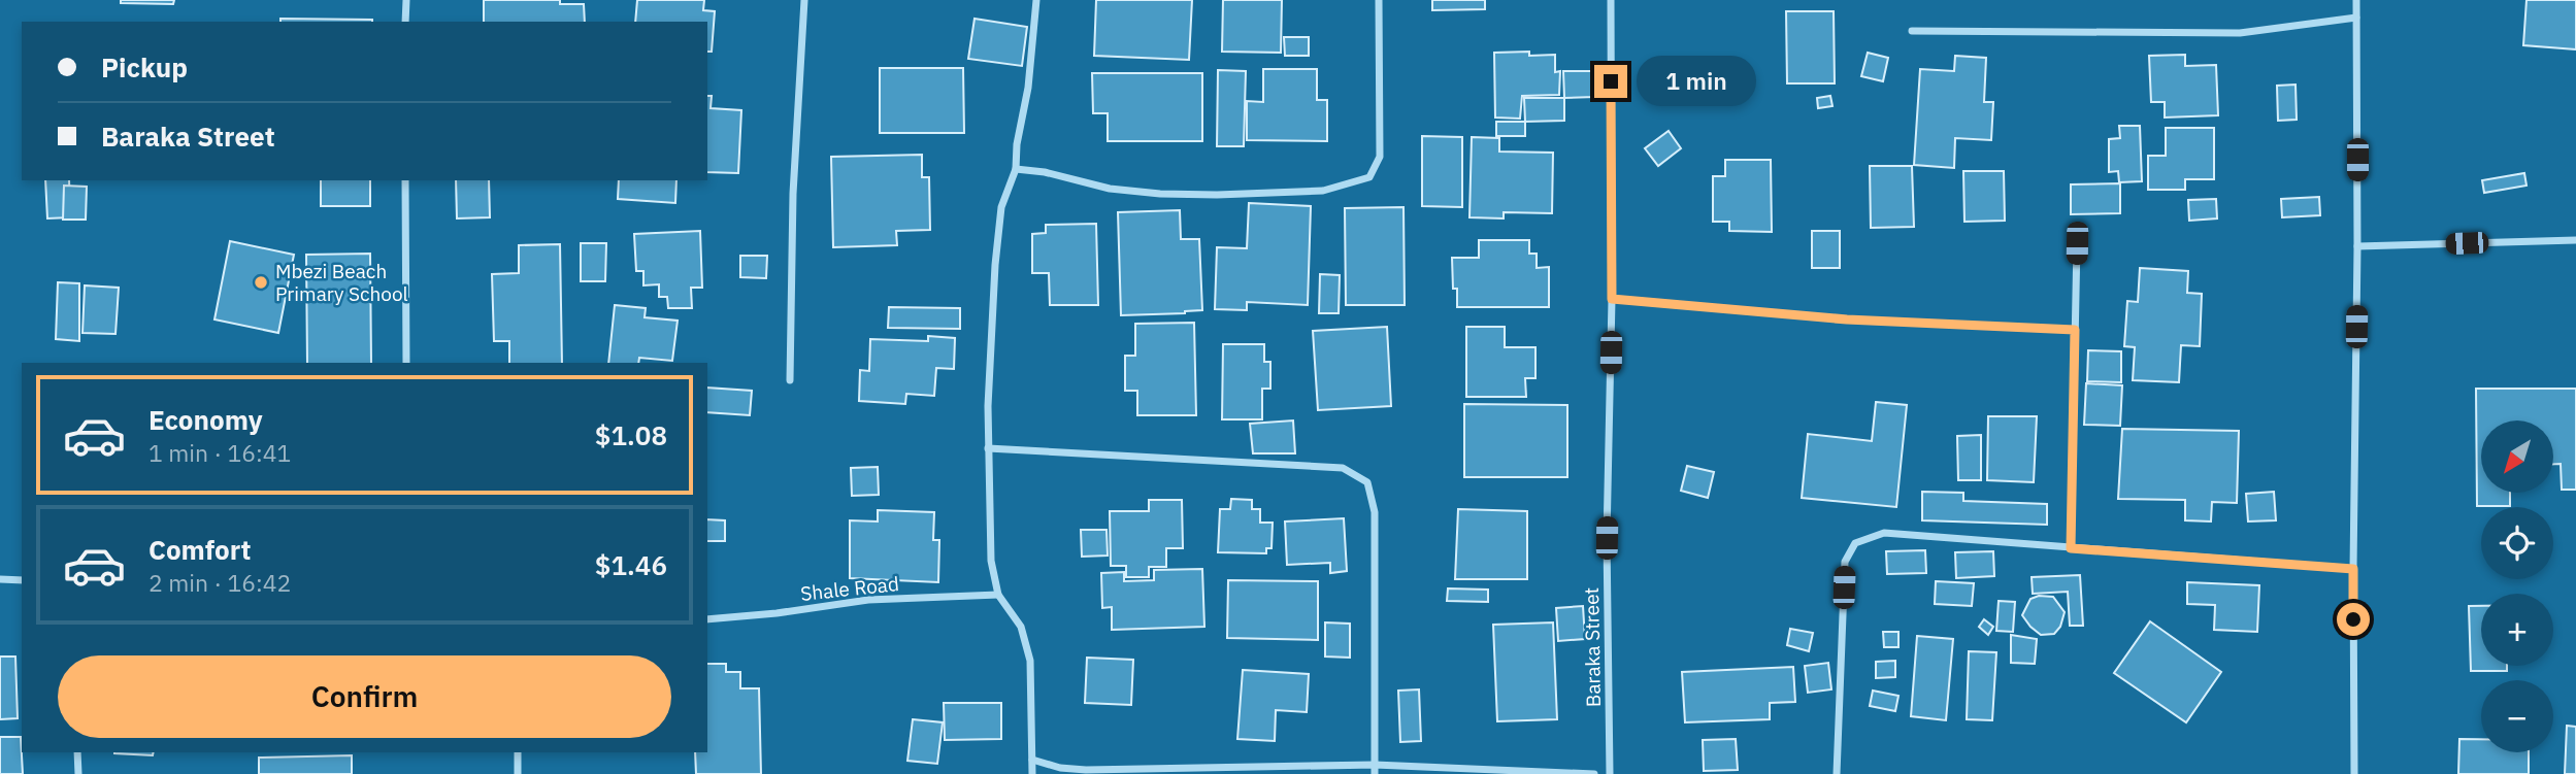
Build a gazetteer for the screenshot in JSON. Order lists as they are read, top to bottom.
{
  "streets": {
    "street": ["Shale Road", "Baraka Street"]
  },
  "places": ["Mbezi Beach Primary School"],
  "north": "bottom left",
  "page": {
    "banner": ["Pickup", "Baraka Street"],
    "bubble": "1 min",
    "list": [
      {
        "name": "Economy",
        "note": "1 min · 16:41",
        "value": "$1.08"
      },
      {
        "name": "Comfort",
        "note": "2 min · 16:42",
        "value": "$1.46"
      }
    ],
    "map_buttons": ["+", "−"],
    "buttons": "Confirm"
  }
}
